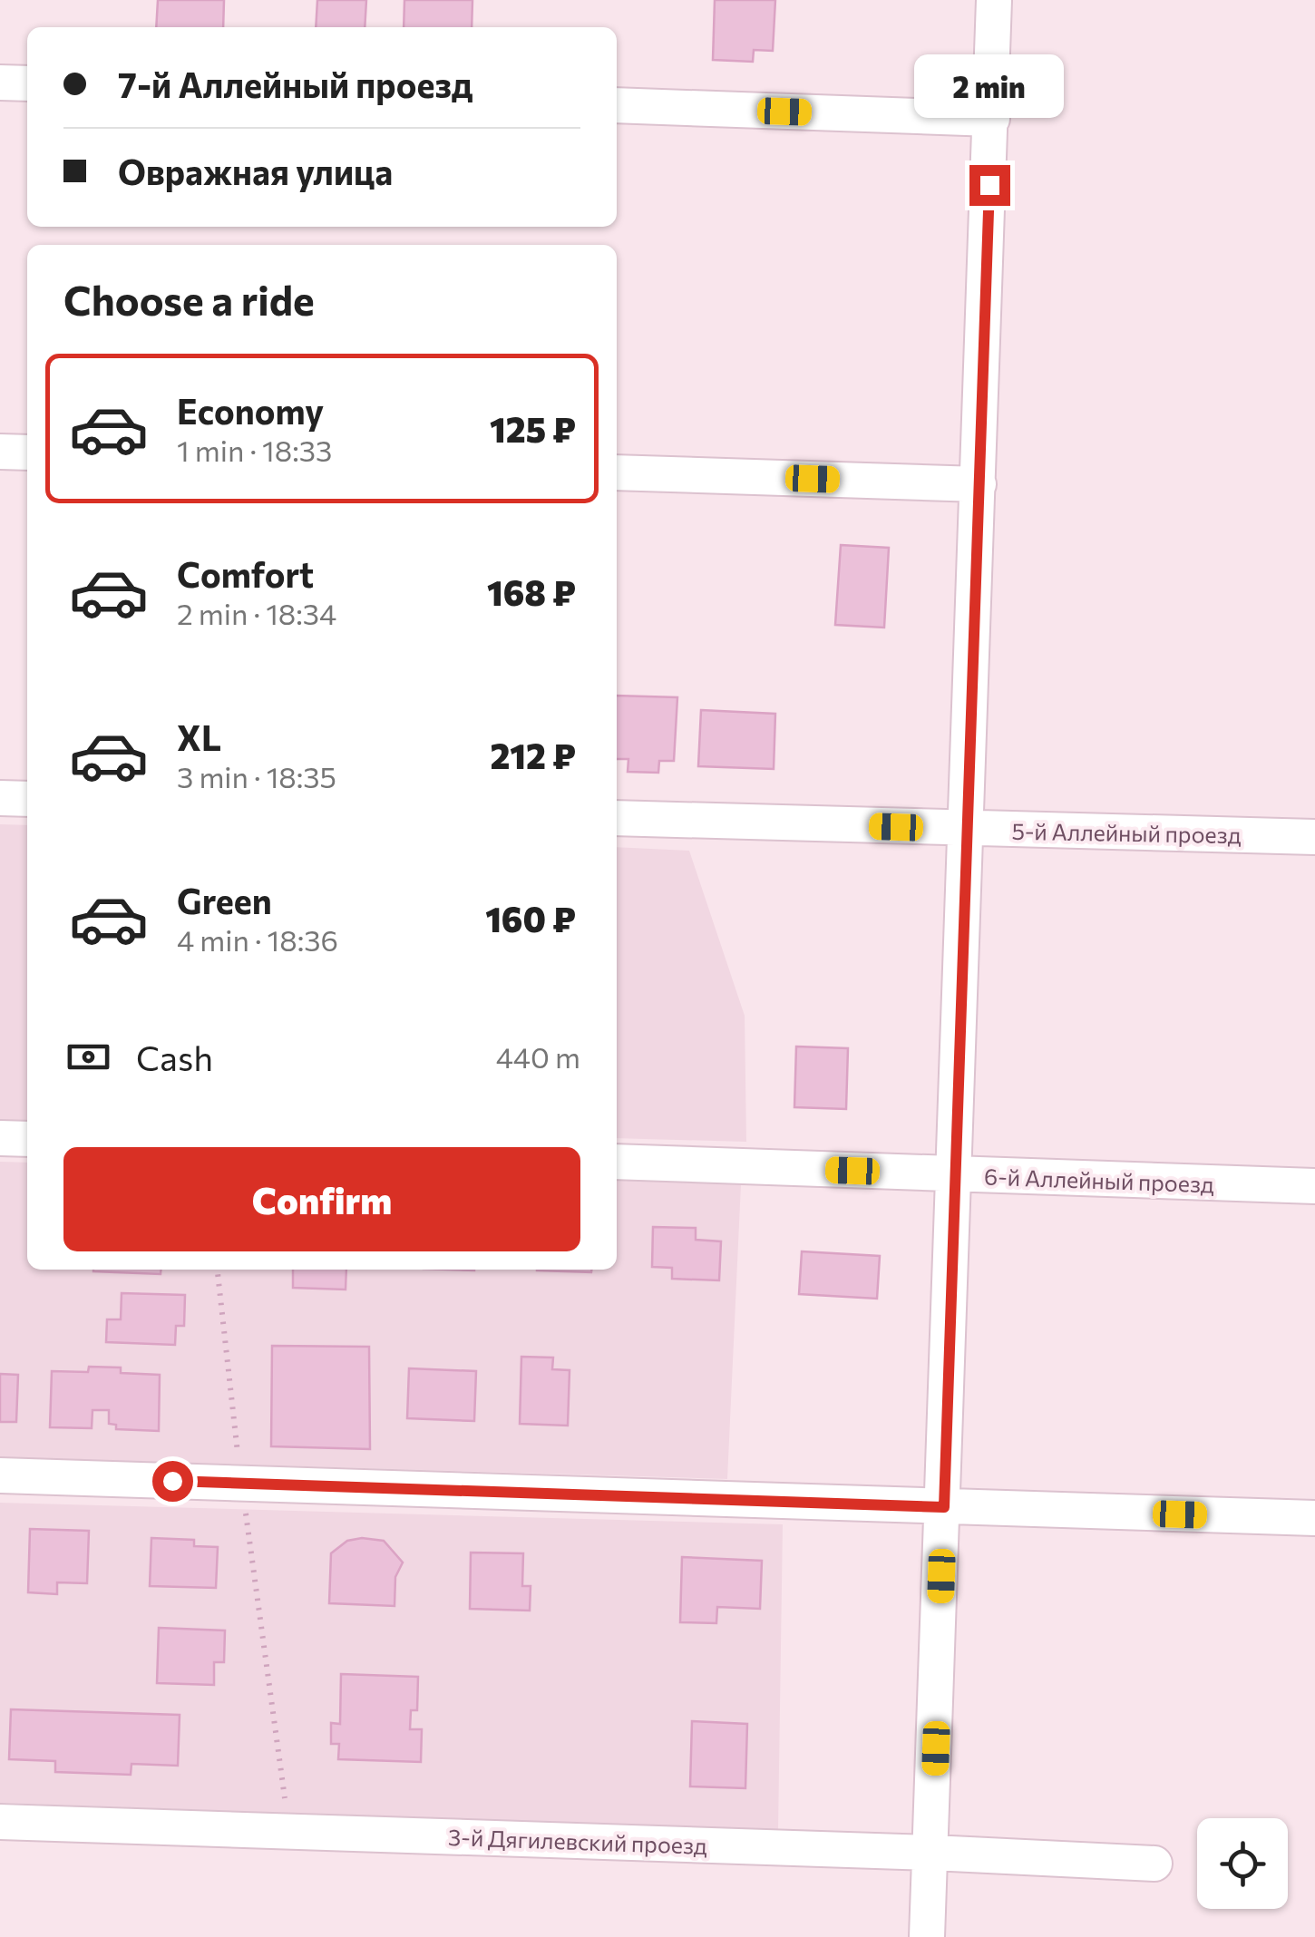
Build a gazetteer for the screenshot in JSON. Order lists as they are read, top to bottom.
{
  "streets": {
    "street": ["5-й Аллейный проезд", "6-й Аллейный проезд", "3-й Дягилевский проезд"]
  },
  "page": {
    "banner": ["7-й Аллейный проезд", "Овражная улица"],
    "bubble": "2 min",
    "heading": "Choose a ride",
    "list": [
      {
        "name": "Economy",
        "note": "1 min · 18:33",
        "value": "125 ₽"
      },
      {
        "name": "Comfort",
        "note": "2 min · 18:34",
        "value": "168 ₽"
      },
      {
        "name": "XL",
        "note": "3 min · 18:35",
        "value": "212 ₽"
      },
      {
        "name": "Green",
        "note": "4 min · 18:36",
        "value": "160 ₽"
      }
    ],
    "pay": ["Cash", "440 m"],
    "buttons": "Confirm"
  }
}
